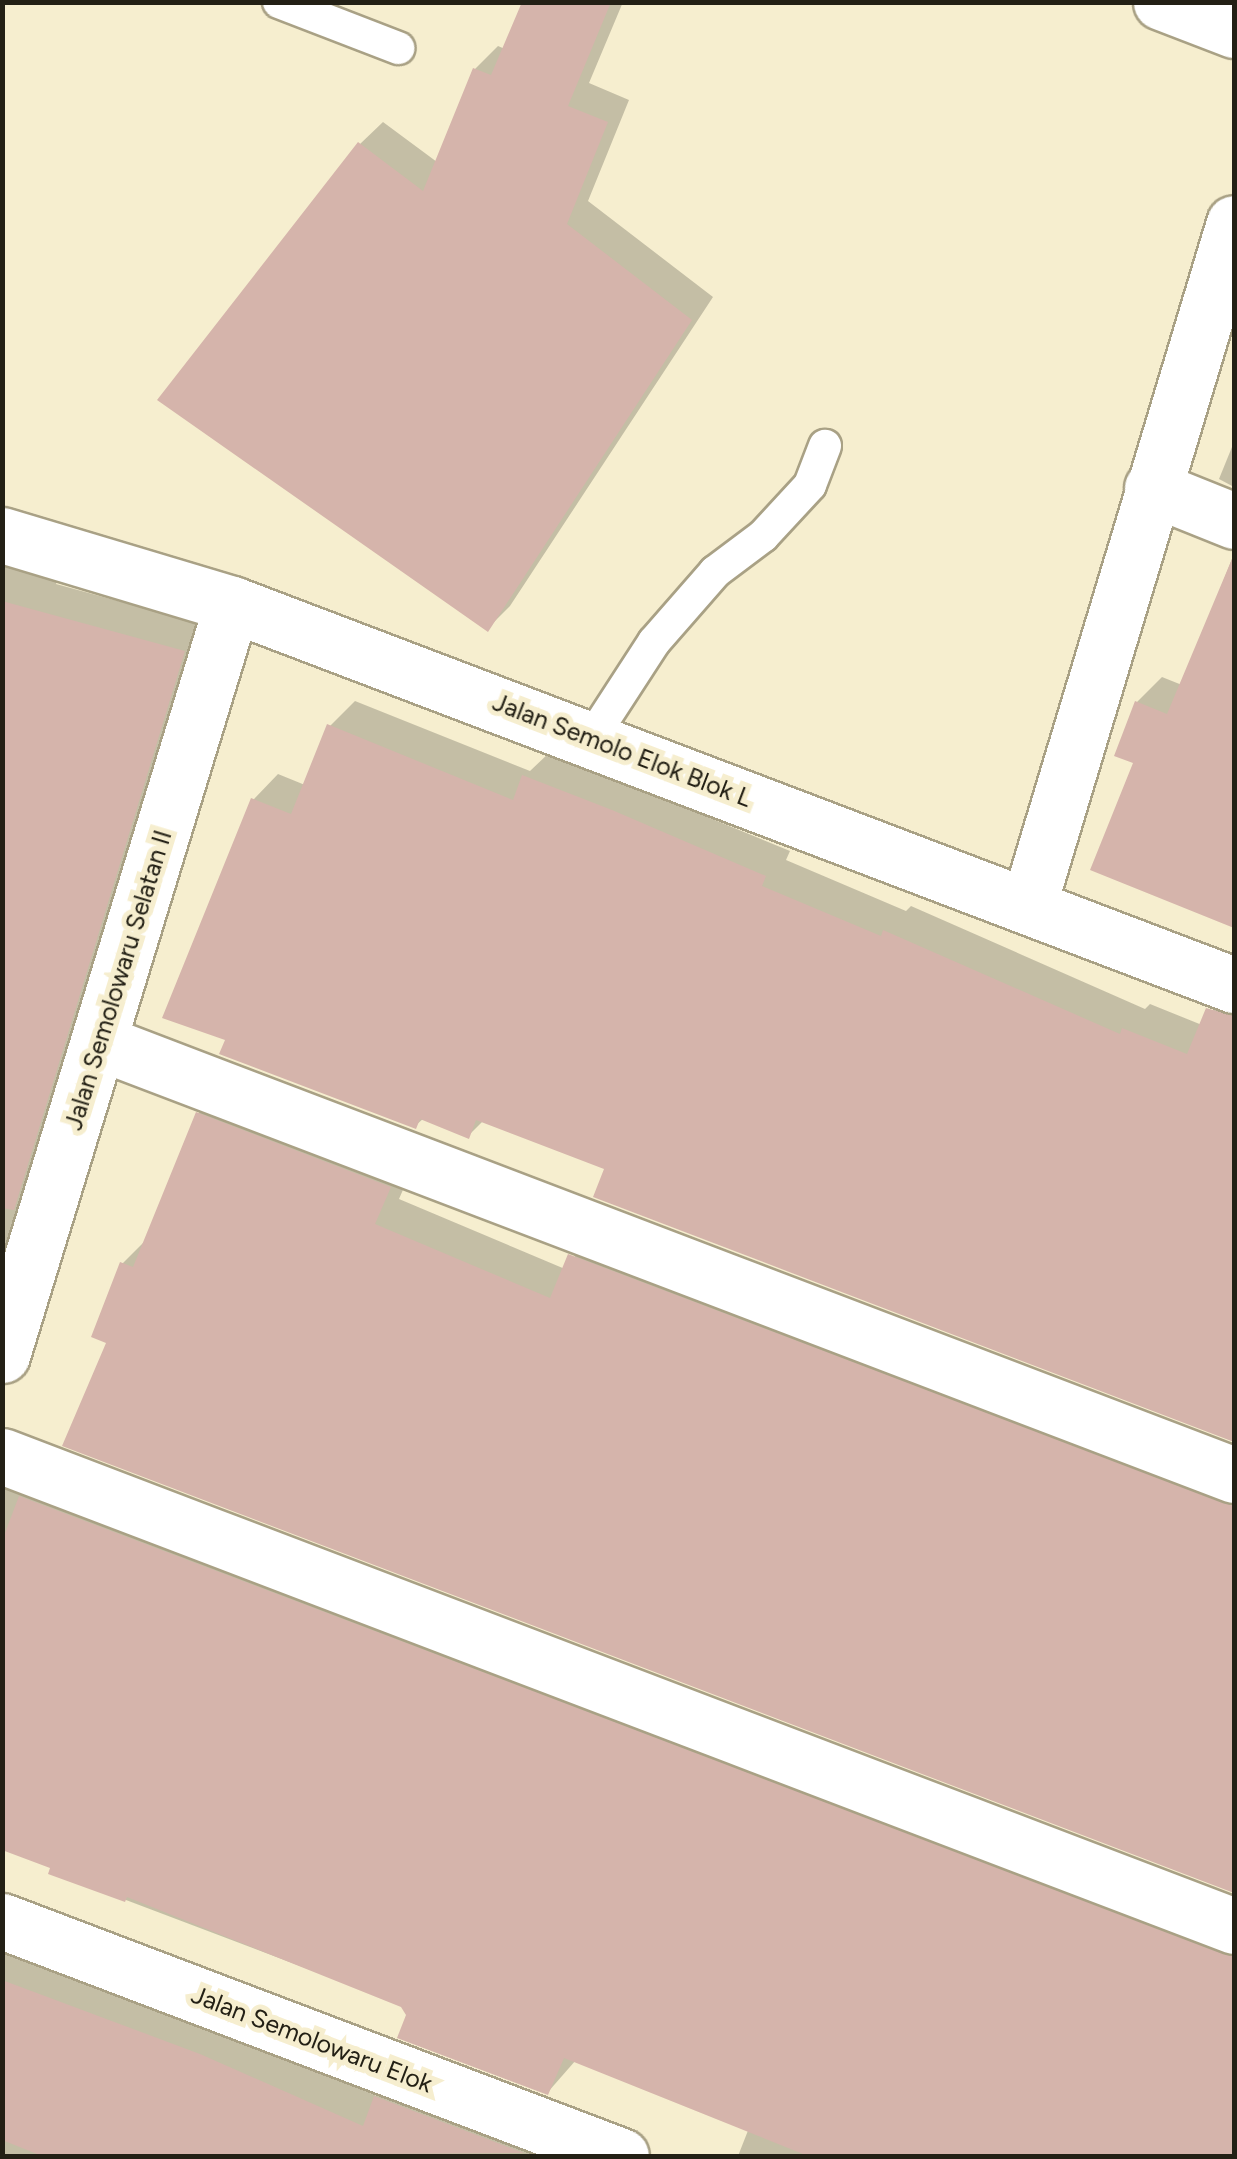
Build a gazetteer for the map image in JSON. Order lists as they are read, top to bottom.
{
  "streets": {
    "street": ["Jalan Semolo Elok Blok L", "Jalan Semolowaru Selatan II", "Jalan Semolowaru Elok"]
  },
  "crossings": [
    ["Jalan Semolo Elok Blok L", "Jalan Semolowaru Selatan II"]
  ]
}
